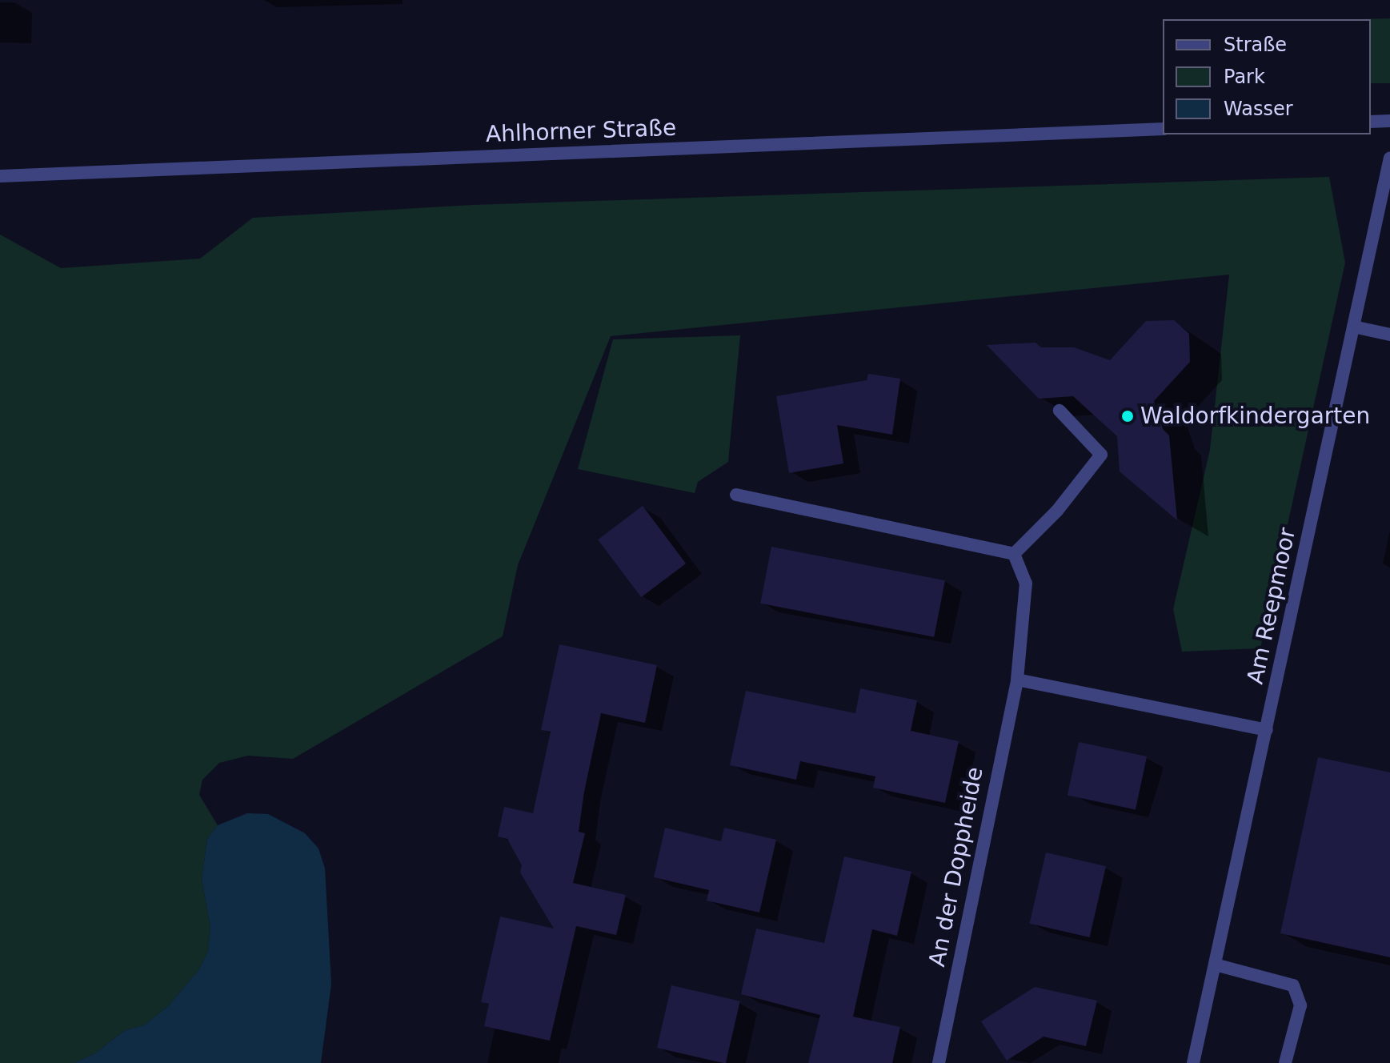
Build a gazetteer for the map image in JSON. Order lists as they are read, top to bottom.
{
  "streets": {
    "street": ["Ahlhorner Straße", "Am Reepmoor", "An der Doppheide"]
  },
  "places": ["Waldorfkindergarten"],
  "legend": ["Straße", "Park", "Wasser"]
}
